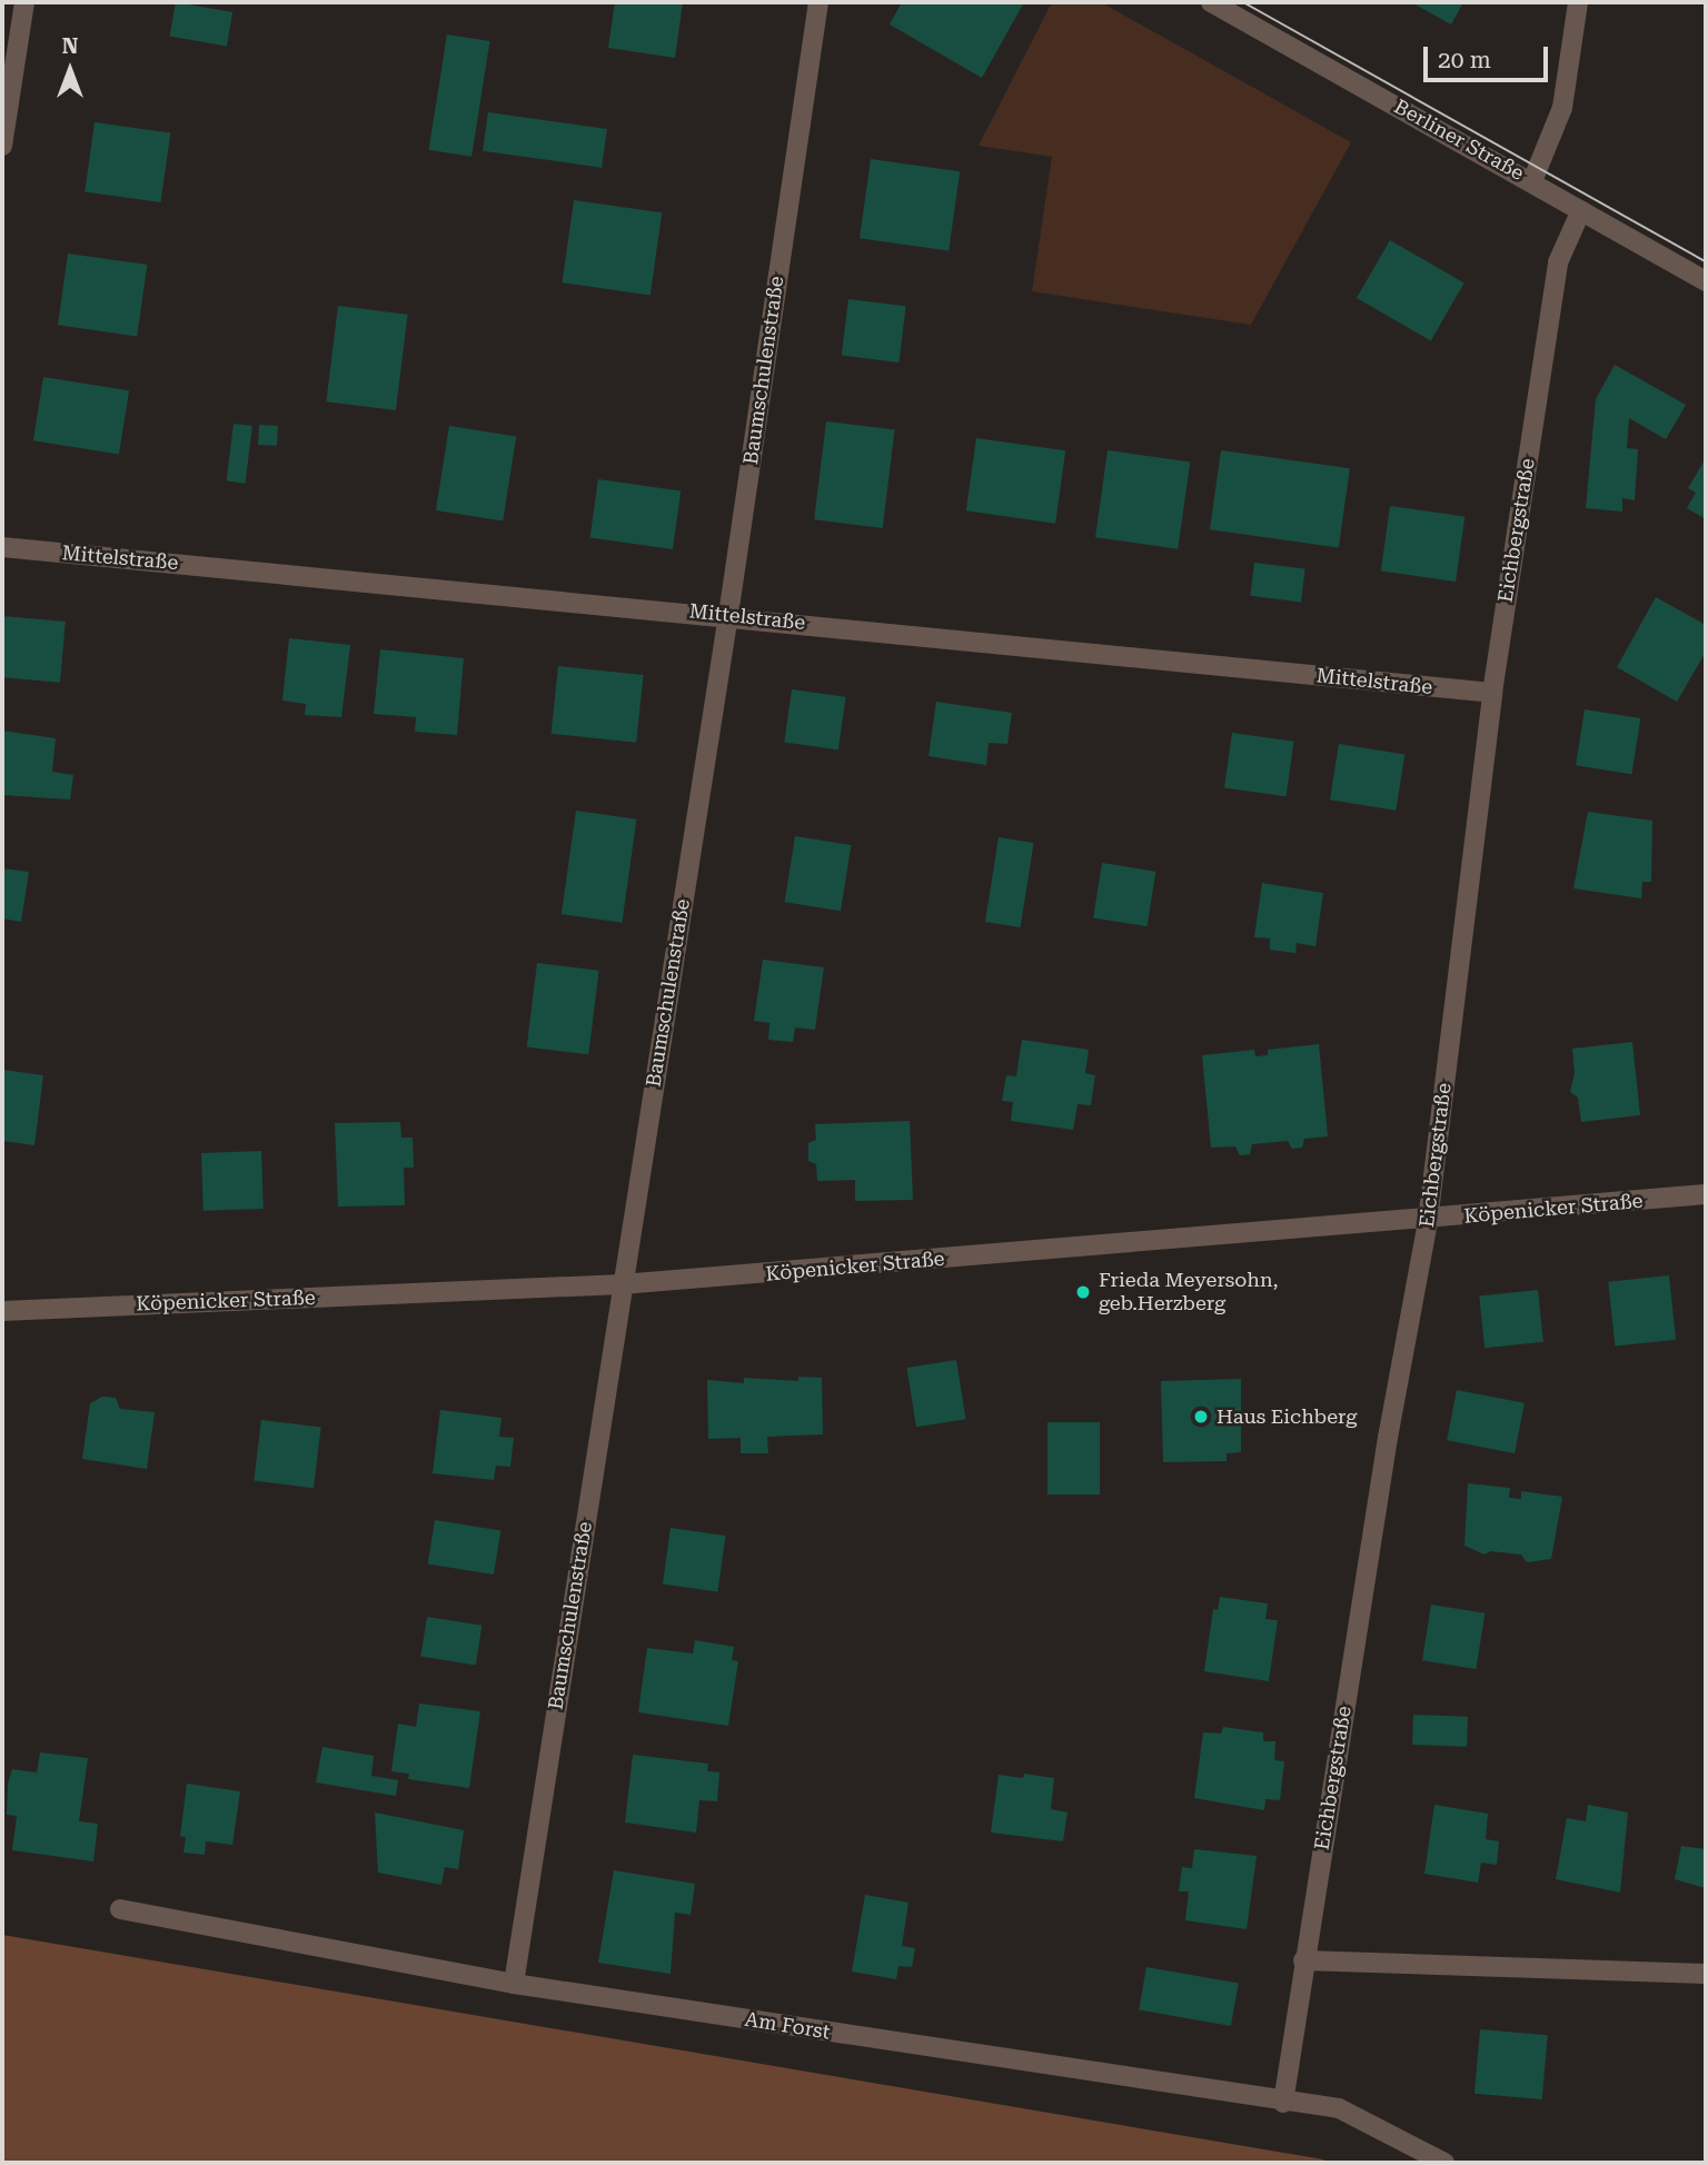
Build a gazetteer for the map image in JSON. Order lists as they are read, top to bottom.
{
  "streets": {
    "street": [
      "Berliner Straße",
      "Baumschulenstraße",
      "Eichbergstraße",
      "Mittelstraße",
      "Köpenicker Straße",
      "Am Forst"
    ]
  },
  "crossings": [
    ["Berliner Straße", "Eichbergstraße"],
    ["Baumschulenstraße", "Mittelstraße"],
    ["Baumschulenstraße", "Köpenicker Straße"],
    ["Baumschulenstraße", "Am Forst"],
    ["Eichbergstraße", "Mittelstraße"],
    ["Eichbergstraße", "Köpenicker Straße"],
    ["Eichbergstraße", "Am Forst"]
  ],
  "places": ["Frieda Meyersohn, geb.Herzberg", "Haus Eichberg"],
  "scale_bar": "20 m",
  "north": "top"
}
